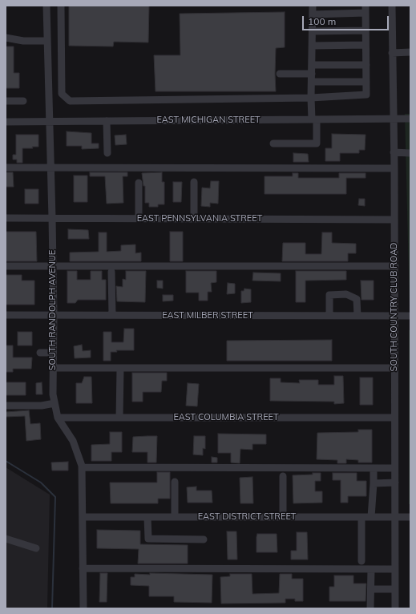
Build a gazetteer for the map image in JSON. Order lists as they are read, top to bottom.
{
  "streets": {
    "street": [
      "EAST MICHIGAN STREET",
      "EAST PENNSYLVANIA STREET",
      "SOUTH COUNTRY CLUB ROAD",
      "SOUTH RANDOLPH AVENUE",
      "EAST MILBER STREET",
      "EAST COLUMBIA STREET",
      "EAST DISTRICT STREET"
    ]
  },
  "crossings": [
    ["EAST MICHIGAN STREET", "SOUTH COUNTRY CLUB ROAD"],
    ["EAST MICHIGAN STREET", "SOUTH RANDOLPH AVENUE"],
    ["EAST PENNSYLVANIA STREET", "SOUTH COUNTRY CLUB ROAD"],
    ["EAST PENNSYLVANIA STREET", "SOUTH RANDOLPH AVENUE"],
    ["SOUTH COUNTRY CLUB ROAD", "EAST MILBER STREET"],
    ["SOUTH COUNTRY CLUB ROAD", "EAST COLUMBIA STREET"],
    ["SOUTH COUNTRY CLUB ROAD", "EAST DISTRICT STREET"],
    ["SOUTH RANDOLPH AVENUE", "EAST MILBER STREET"],
    ["SOUTH RANDOLPH AVENUE", "EAST COLUMBIA STREET"],
    ["SOUTH RANDOLPH AVENUE", "EAST DISTRICT STREET"]
  ],
  "scale_bar": "100 m"
}
